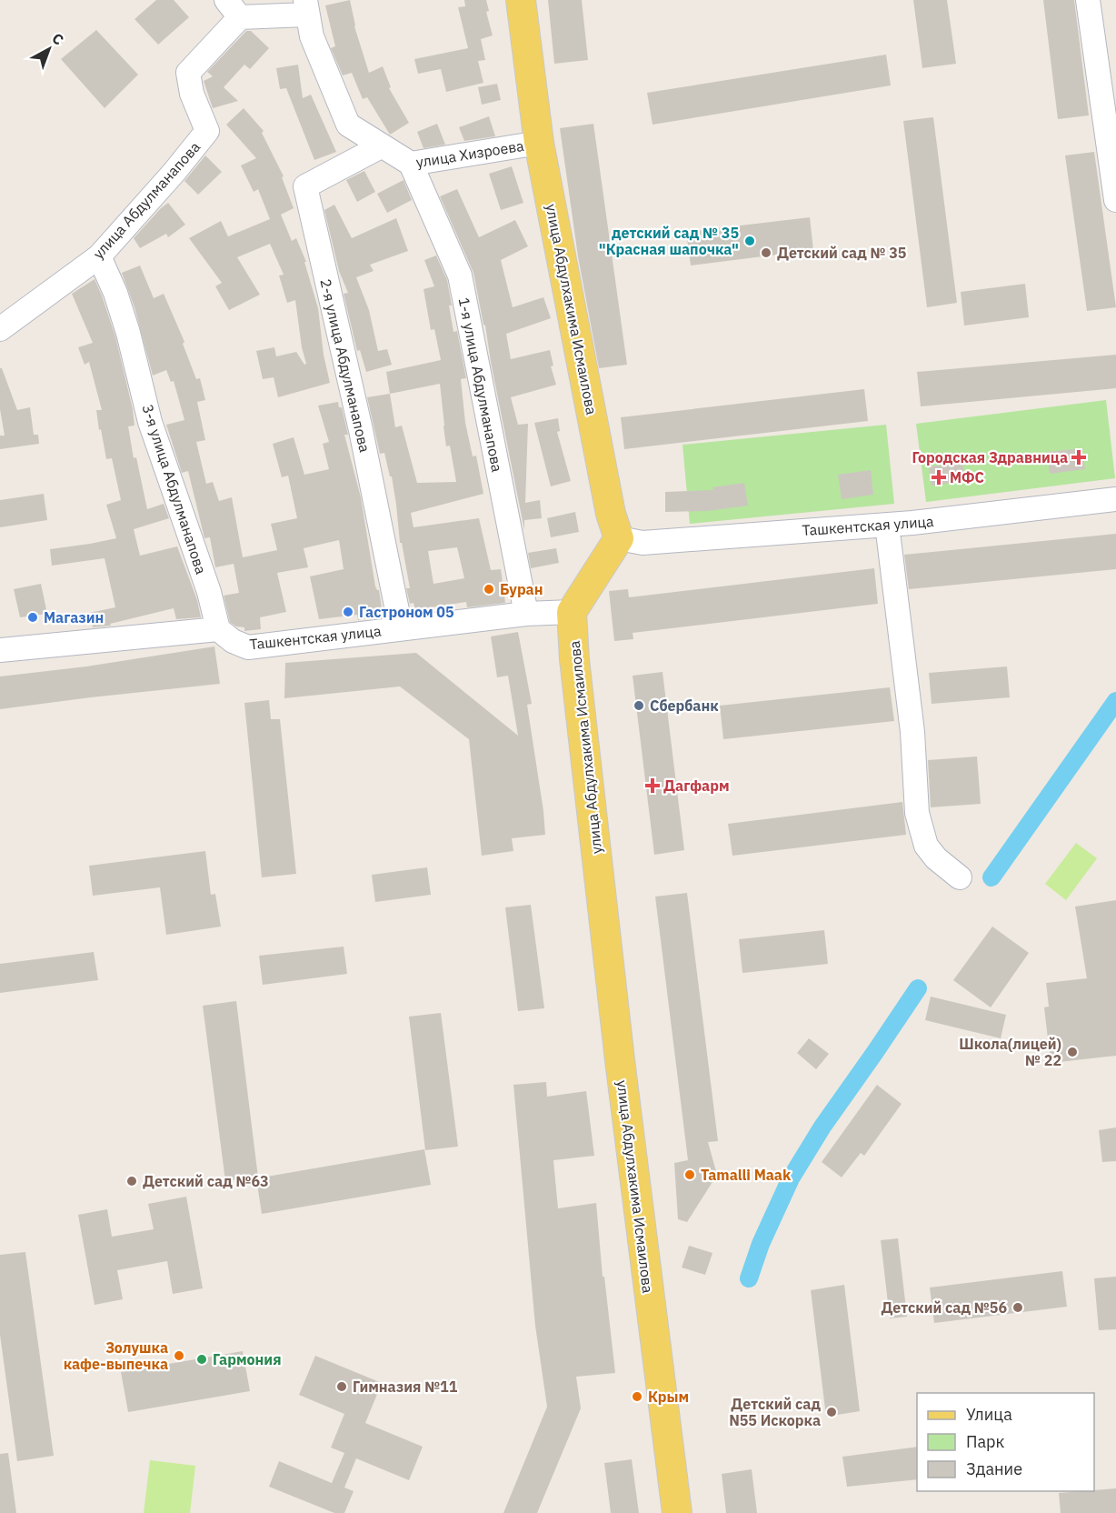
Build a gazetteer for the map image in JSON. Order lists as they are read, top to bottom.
{
  "streets": {
    "main road": ["улица Абдулхакима Исмаилова"],
    "street": [
      "улица Хизроева",
      "улица Абдулманапова",
      "2-я улица Абдулманапова",
      "1-я улица Абдулманапова",
      "3-я улица Абдулманапова",
      "Ташкентская улица"
    ]
  },
  "crossings": [
    ["улица Хизроева", "улица Абдулхакима Исмаилова"],
    ["улица Хизроева", "2-я улица Абдулманапова"],
    ["улица Хизроева", "1-я улица Абдулманапова"],
    ["улица Абдулманапова", "3-я улица Абдулманапова"],
    ["улица Абдулхакима Исмаилова", "Ташкентская улица"],
    ["2-я улица Абдулманапова", "Ташкентская улица"],
    ["1-я улица Абдулманапова", "Ташкентская улица"],
    ["3-я улица Абдулманапова", "Ташкентская улица"]
  ],
  "places": {
    "other": [
      "детский сад № 35 \"Красная шапочка\"",
      "Детский сад № 35",
      "Буран",
      "Гастроном 05",
      "Магазин",
      "Сбербанк",
      "Школа(лицей) № 22",
      "Tamalli Maak",
      "Детский сад №63",
      "Детский сад №56",
      "Золушка кафе-выпечка",
      "Гармония",
      "Гимназия №11",
      "Крым",
      "Детский сад N55 Искорка"
    ],
    "health": ["Городская Здравница", "МФС", "Дагфарм"]
  },
  "legend": ["Улица", "Парк", "Здание"],
  "north": "top right"
}
